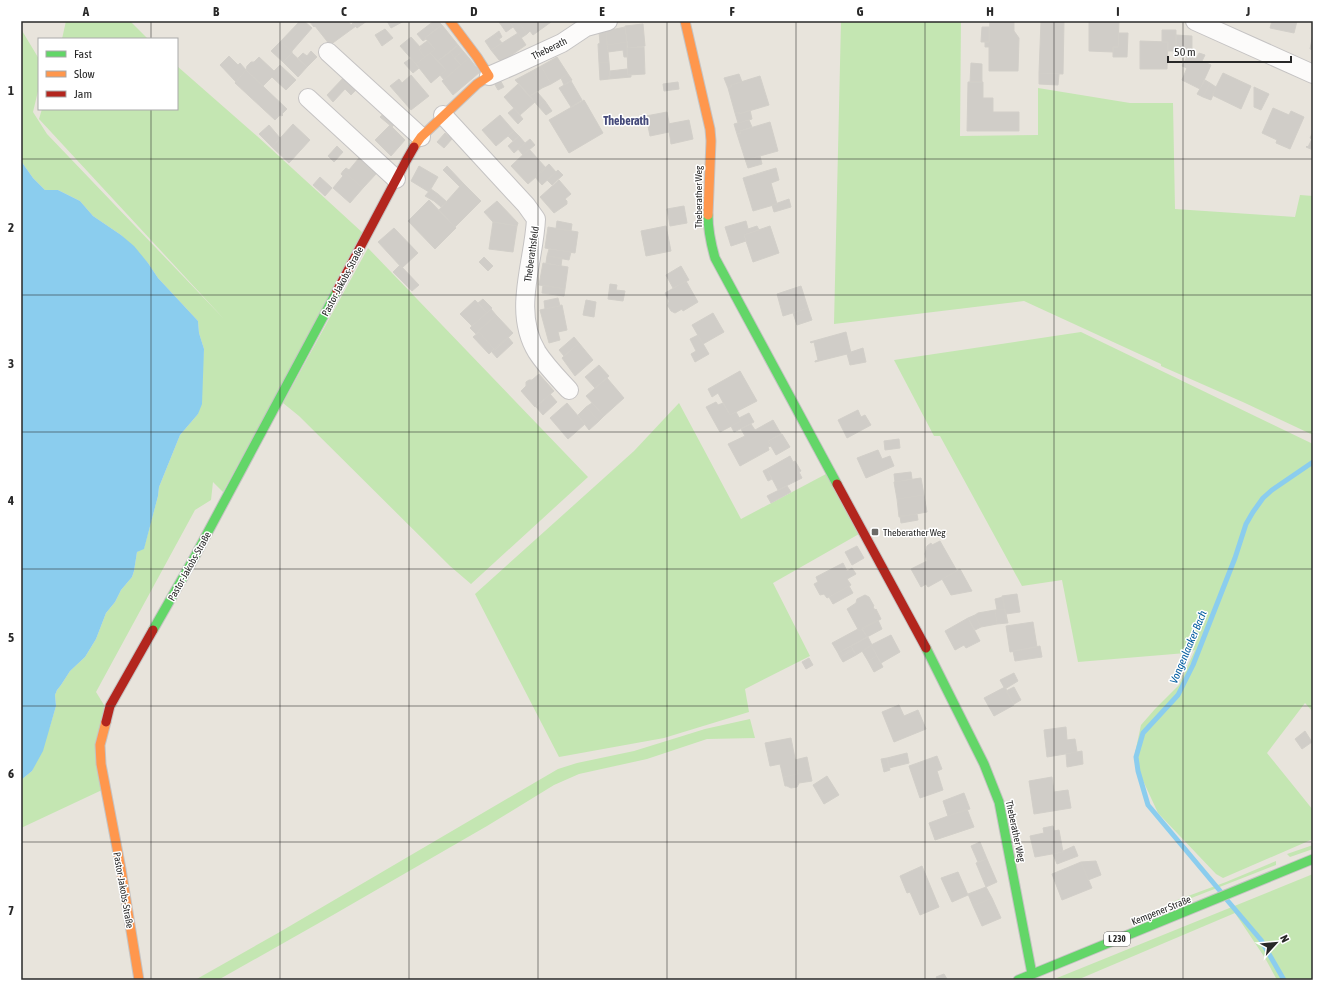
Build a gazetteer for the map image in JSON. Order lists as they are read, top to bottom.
{
  "streets": {
    "street": [
      "Theberath",
      "Theberather Weg",
      "Theberathsfeld",
      "Pastor-Jakobs-Straße",
      "Kempener Straße",
      "L 230"
    ]
  },
  "crossings": [
    ["Theberath", "Pastor-Jakobs-Straße"],
    ["Theberather Weg", "Kempener Straße"],
    ["Theberathsfeld", "Pastor-Jakobs-Straße"]
  ],
  "districts": ["Theberath"],
  "water": ["Vongenlaaker Bach"],
  "places": {
    "transit": ["Theberather Weg"]
  },
  "legend": ["Fast", "Slow", "Jam"],
  "scale_bar": "50 m",
  "north": "top right",
  "grid": {
    "columns": [
      "A",
      "B",
      "C",
      "D",
      "E",
      "F",
      "G",
      "H",
      "I",
      "J"
    ],
    "rows": [
      "1",
      "2",
      "3",
      "4",
      "5",
      "6",
      "7"
    ]
  }
}
